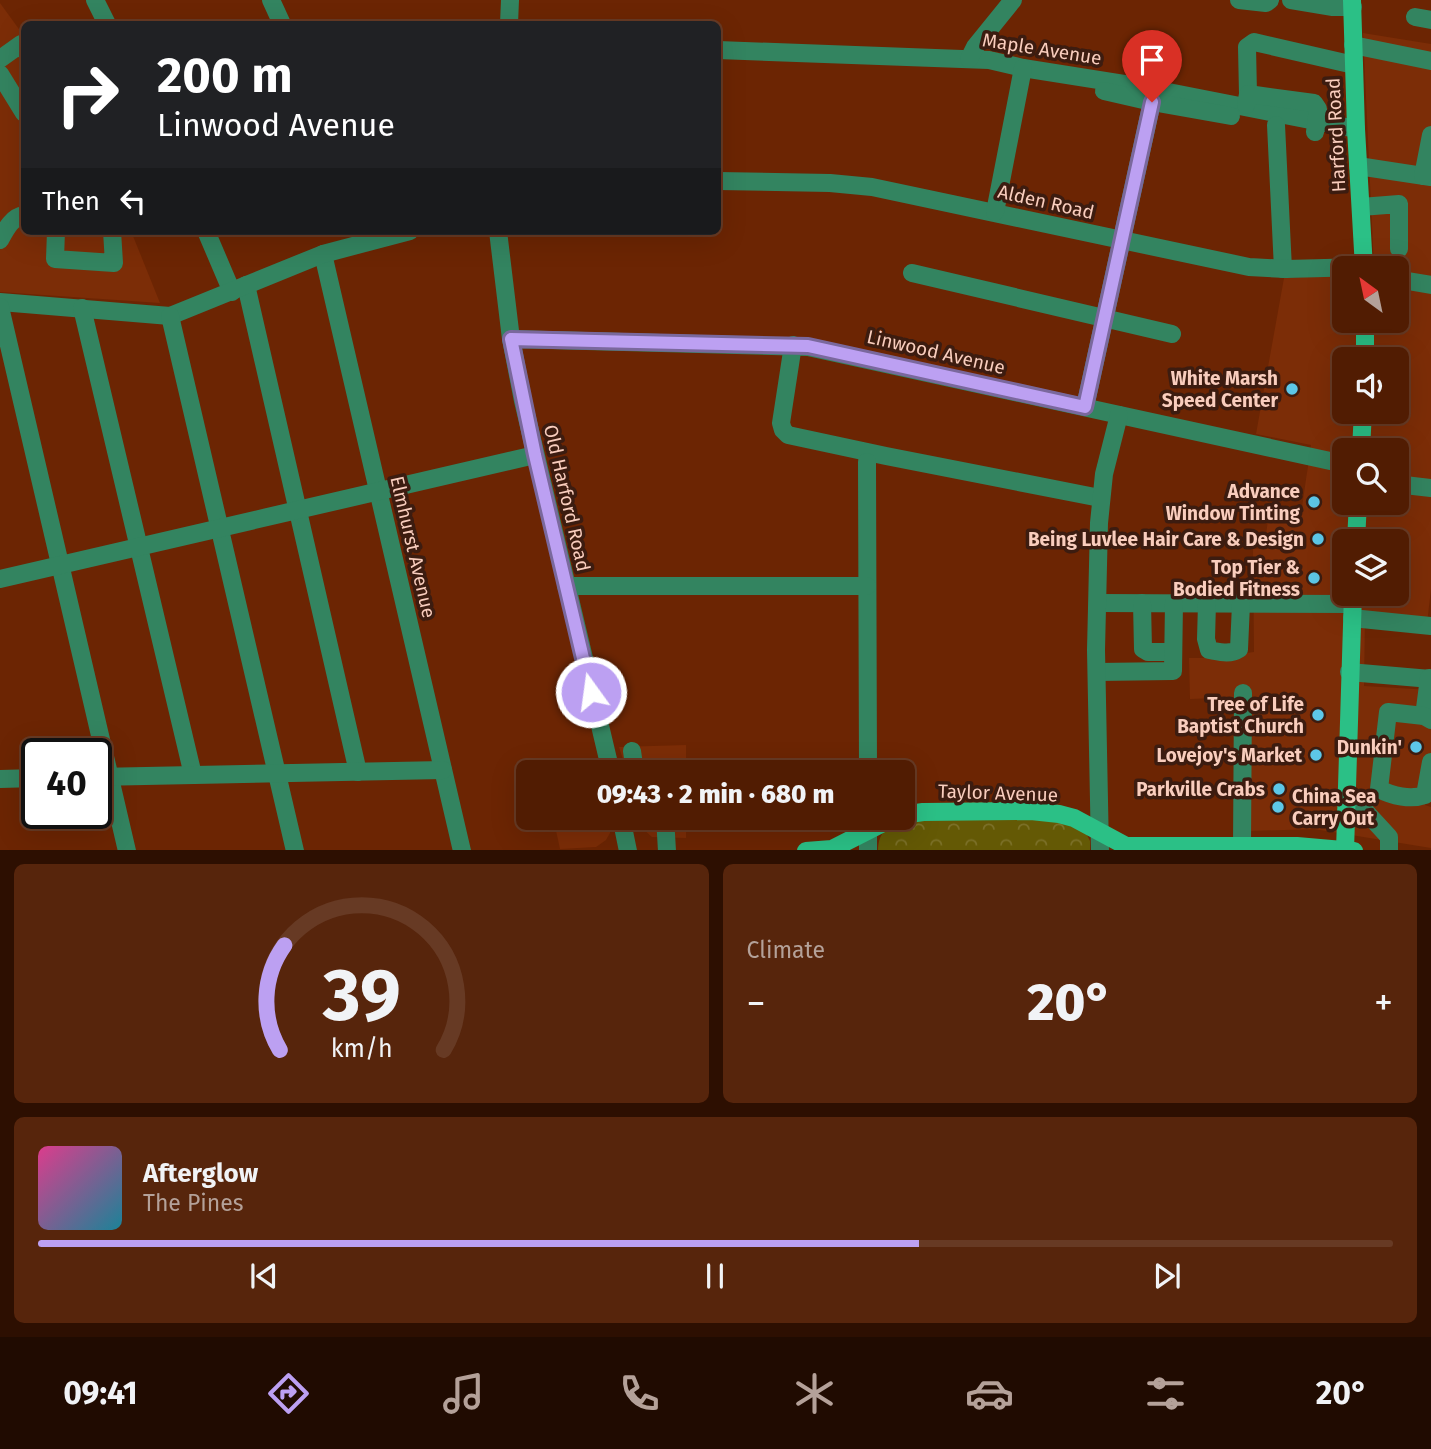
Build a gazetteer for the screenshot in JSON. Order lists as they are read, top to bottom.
{
  "streets": {
    "main road": ["Harford Road", "Taylor Avenue"],
    "street": [
      "Maple Avenue",
      "Alden Road",
      "Linwood Avenue",
      "Old Harford Road",
      "Elmhurst Avenue"
    ]
  },
  "crossings": [
    ["Linwood Avenue", "Old Harford Road"]
  ],
  "places": [
    "White Marsh Speed Center",
    "Advance Window Tinting",
    "Being Luvlee Hair Care & Design",
    "Top Tier & Bodied Fitness",
    "Tree of Life Baptist Church",
    "Dunkin'",
    "Lovejoy's Market",
    "Parkville Crabs",
    "China Sea Carry Out"
  ],
  "north": "top left",
  "page": {
    "turn": ["200 m", "Linwood Avenue"],
    "then": "Then",
    "limit": "40",
    "trip": "09:43 · 2 min · 680 m",
    "tile": "Climate",
    "heat": ["−", "20°", "+"],
    "song": ["Afterglow", "The Pines"],
    "tabs": ["09:41", "20°"],
    "gauge": ["39", "km/h"]
  }
}
